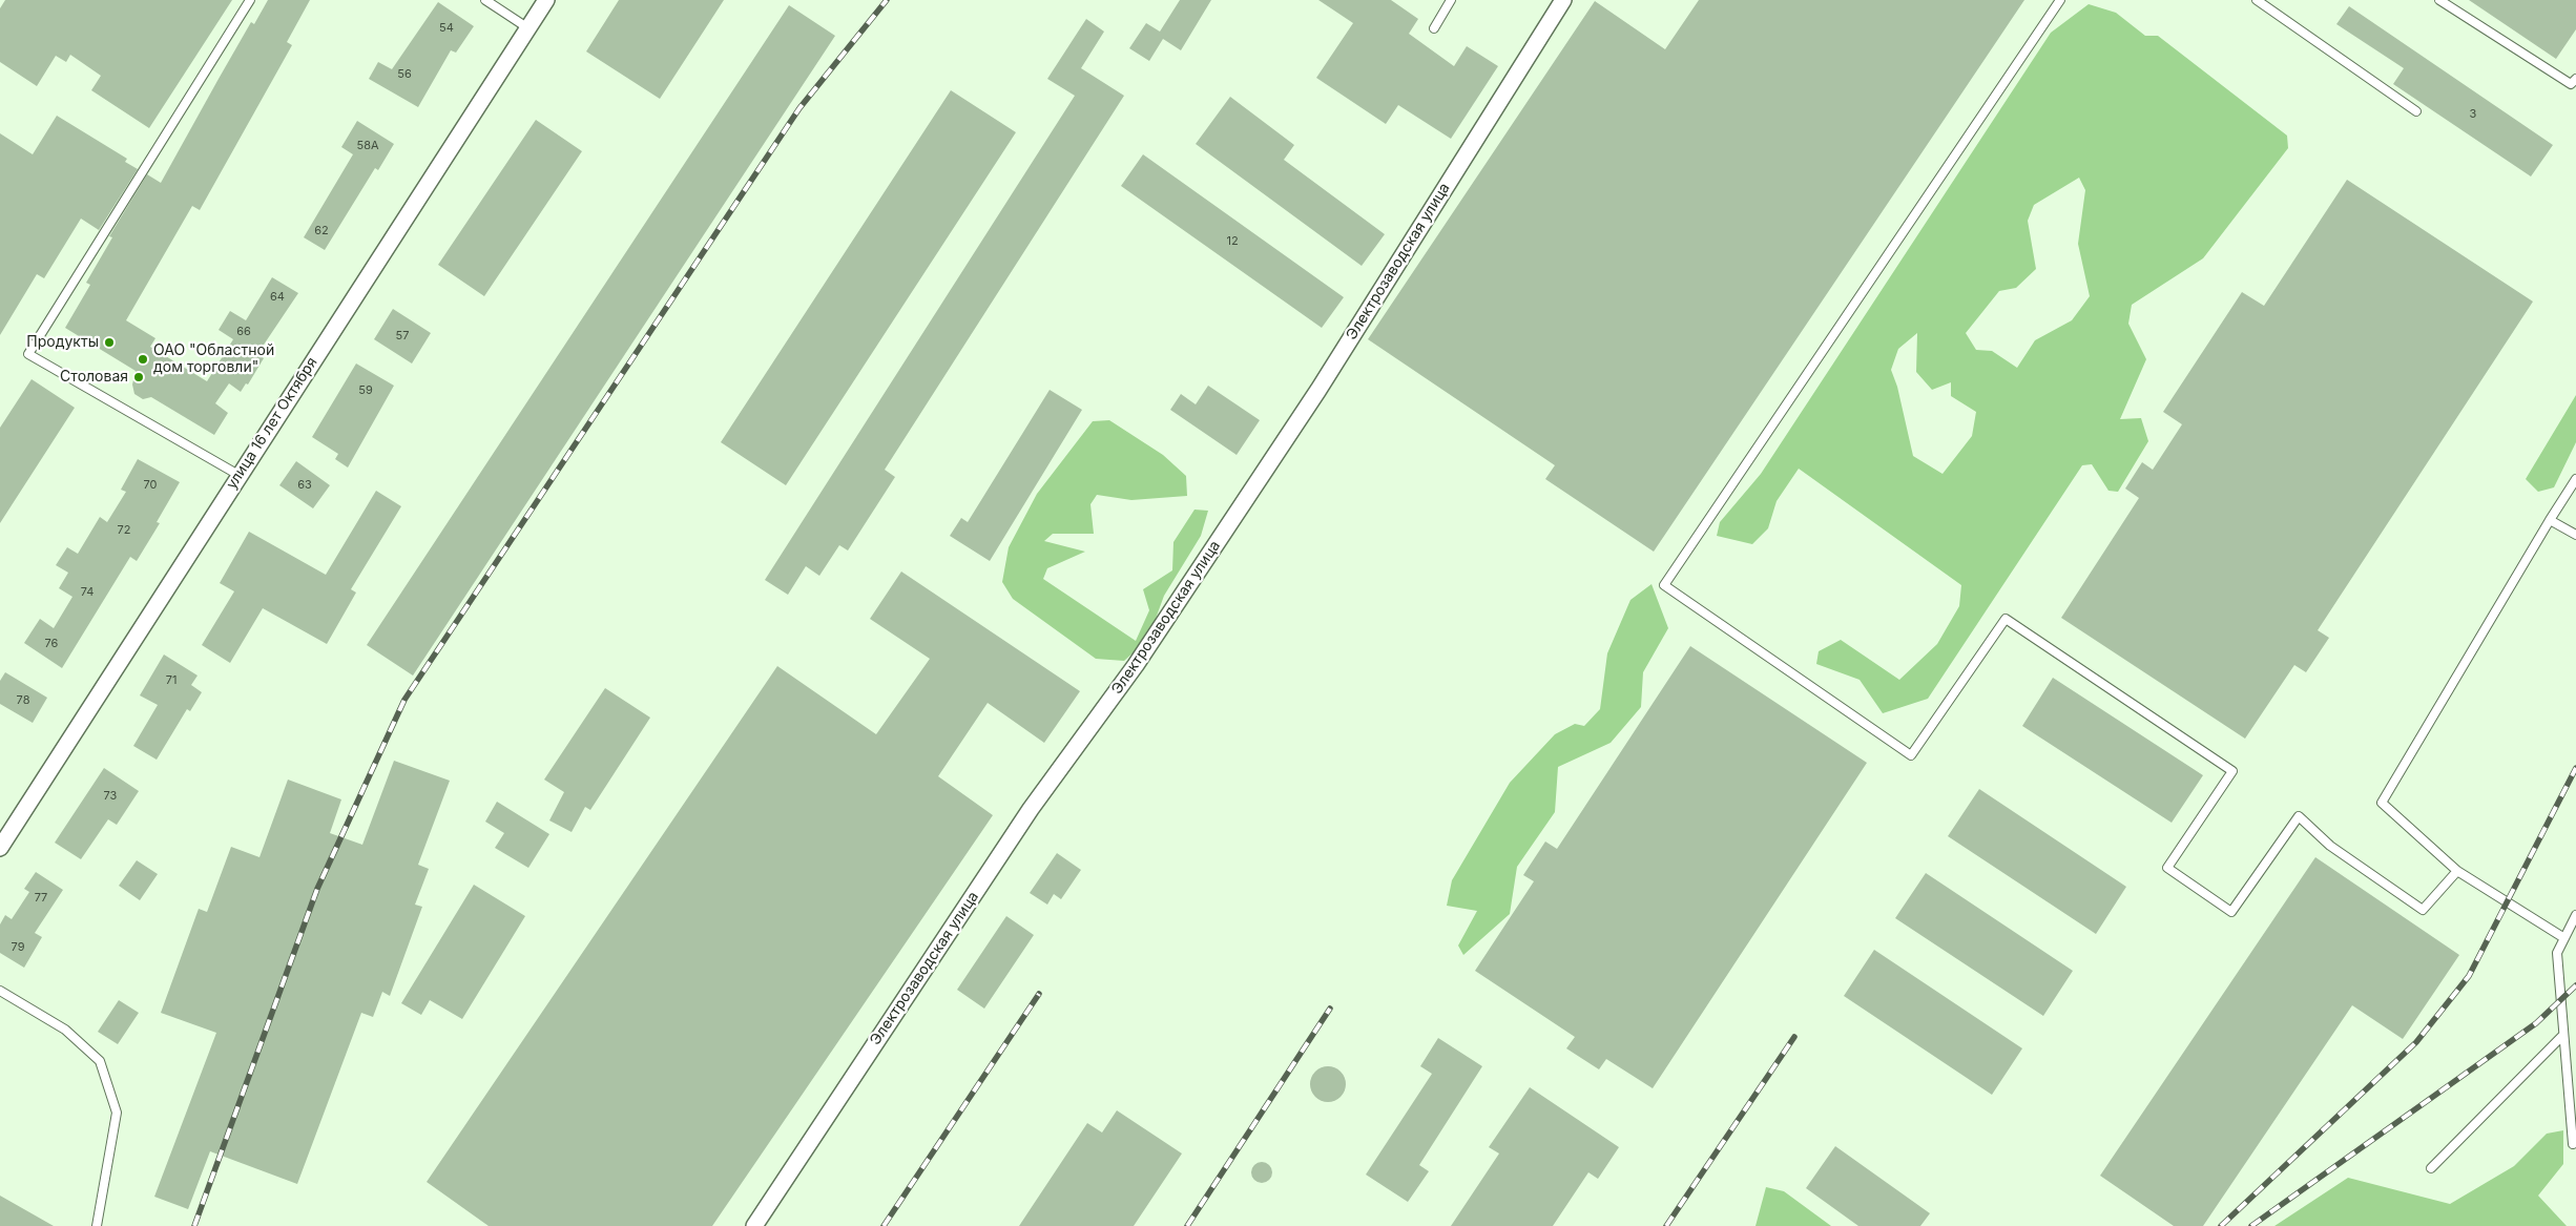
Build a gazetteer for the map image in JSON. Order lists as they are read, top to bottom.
{
  "streets": {
    "street": ["Электрозаводская улица", "улица 16 лет Октября"]
  },
  "places": ["Продукты", "ОАО \"Областной дом торговли\"", "Столовая"],
  "house_numbers": [
    "54",
    "56",
    "3",
    "58А",
    "62",
    "12",
    "64",
    "66",
    "57",
    "59",
    "70",
    "63",
    "72",
    "74",
    "76",
    "71",
    "78",
    "73",
    "77",
    "79"
  ]
}
